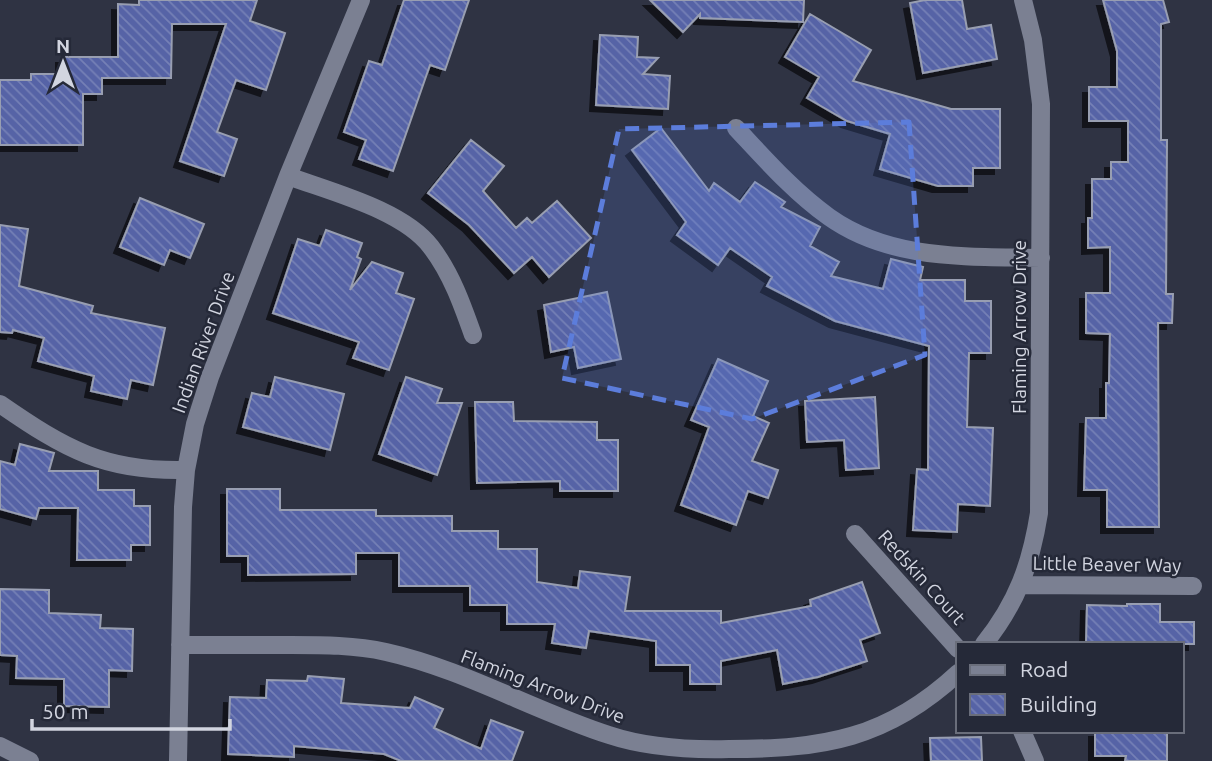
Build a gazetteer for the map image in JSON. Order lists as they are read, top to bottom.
{
  "streets": {
    "street": [
      "Flaming Arrow Drive",
      "Indian River Drive",
      "Little Beaver Way",
      "Redskin Court"
    ]
  },
  "crossings": [
    ["Flaming Arrow Drive", "Indian River Drive"],
    ["Flaming Arrow Drive", "Little Beaver Way"]
  ],
  "legend": ["Road", "Building"],
  "scale_bar": "50 m",
  "north": "top"
}
